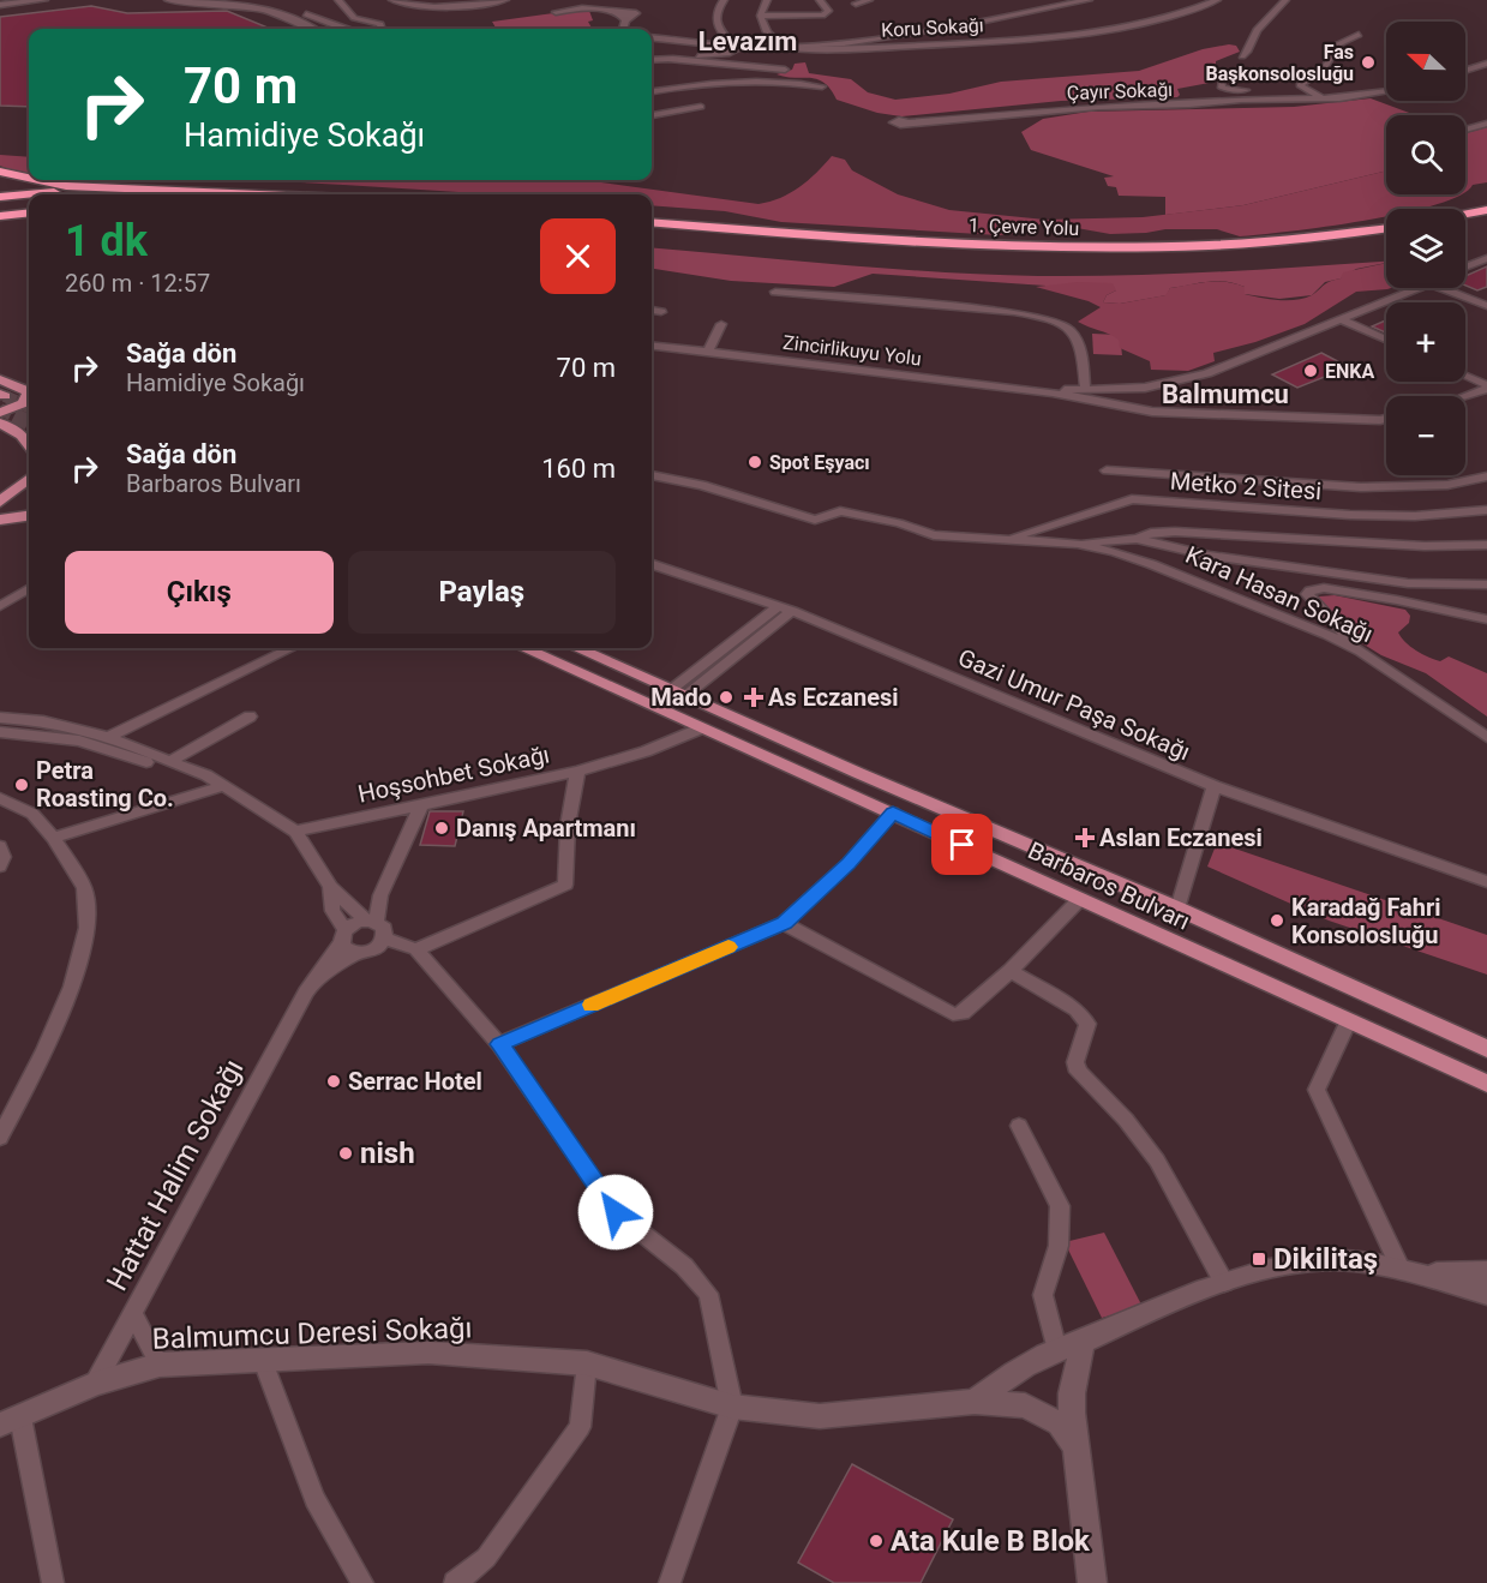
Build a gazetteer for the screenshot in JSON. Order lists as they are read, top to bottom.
{
  "streets": {
    "highway": ["1. Çevre Yolu"],
    "main road": ["Barbaros Bulvarı"],
    "street": [
      "Koru Sokağı",
      "Çayır Sokağı",
      "Zincirlikuyu Yolu",
      "Metko 2 Sitesi",
      "Kara Hasan Sokağı",
      "Gazi Umur Paşa Sokağı",
      "Hoşsohbet Sokağı",
      "Hattat Halim Sokağı",
      "Balmumcu Deresi Sokağı"
    ]
  },
  "crossings": [
    ["Metko 2 Sitesi", "Kara Hasan Sokağı"],
    ["Hoşsohbet Sokağı", "Barbaros Bulvarı"],
    ["Hattat Halim Sokağı", "Balmumcu Deresi Sokağı"]
  ],
  "districts": ["Levazım", "Balmumcu"],
  "places": {
    "other": [
      "Fas Başkonsolosluğu",
      "ENKA",
      "Spot Eşyacı",
      "Mado",
      "Petra Roasting Co.",
      "Danış Apartmanı",
      "Karadağ Fahri Konsolosluğu",
      "Serrac Hotel",
      "nish",
      "Ata Kule B Blok"
    ],
    "health": ["As Eczanesi", "Aslan Eczanesi"],
    "transit": ["Dikilitaş"]
  },
  "north": "left",
  "page": {
    "map_buttons": ["+", "−"],
    "turn": ["70 m", "Hamidiye Sokağı"],
    "heading": ["1 dk", "260 m · 12:57"],
    "list": [
      {
        "name": "Sağa dön",
        "note": "Hamidiye Sokağı",
        "value": "70 m"
      },
      {
        "name": "Sağa dön",
        "note": "Barbaros Bulvarı",
        "value": "160 m"
      }
    ],
    "buttons": ["Çıkış", "Paylaş"]
  }
}
